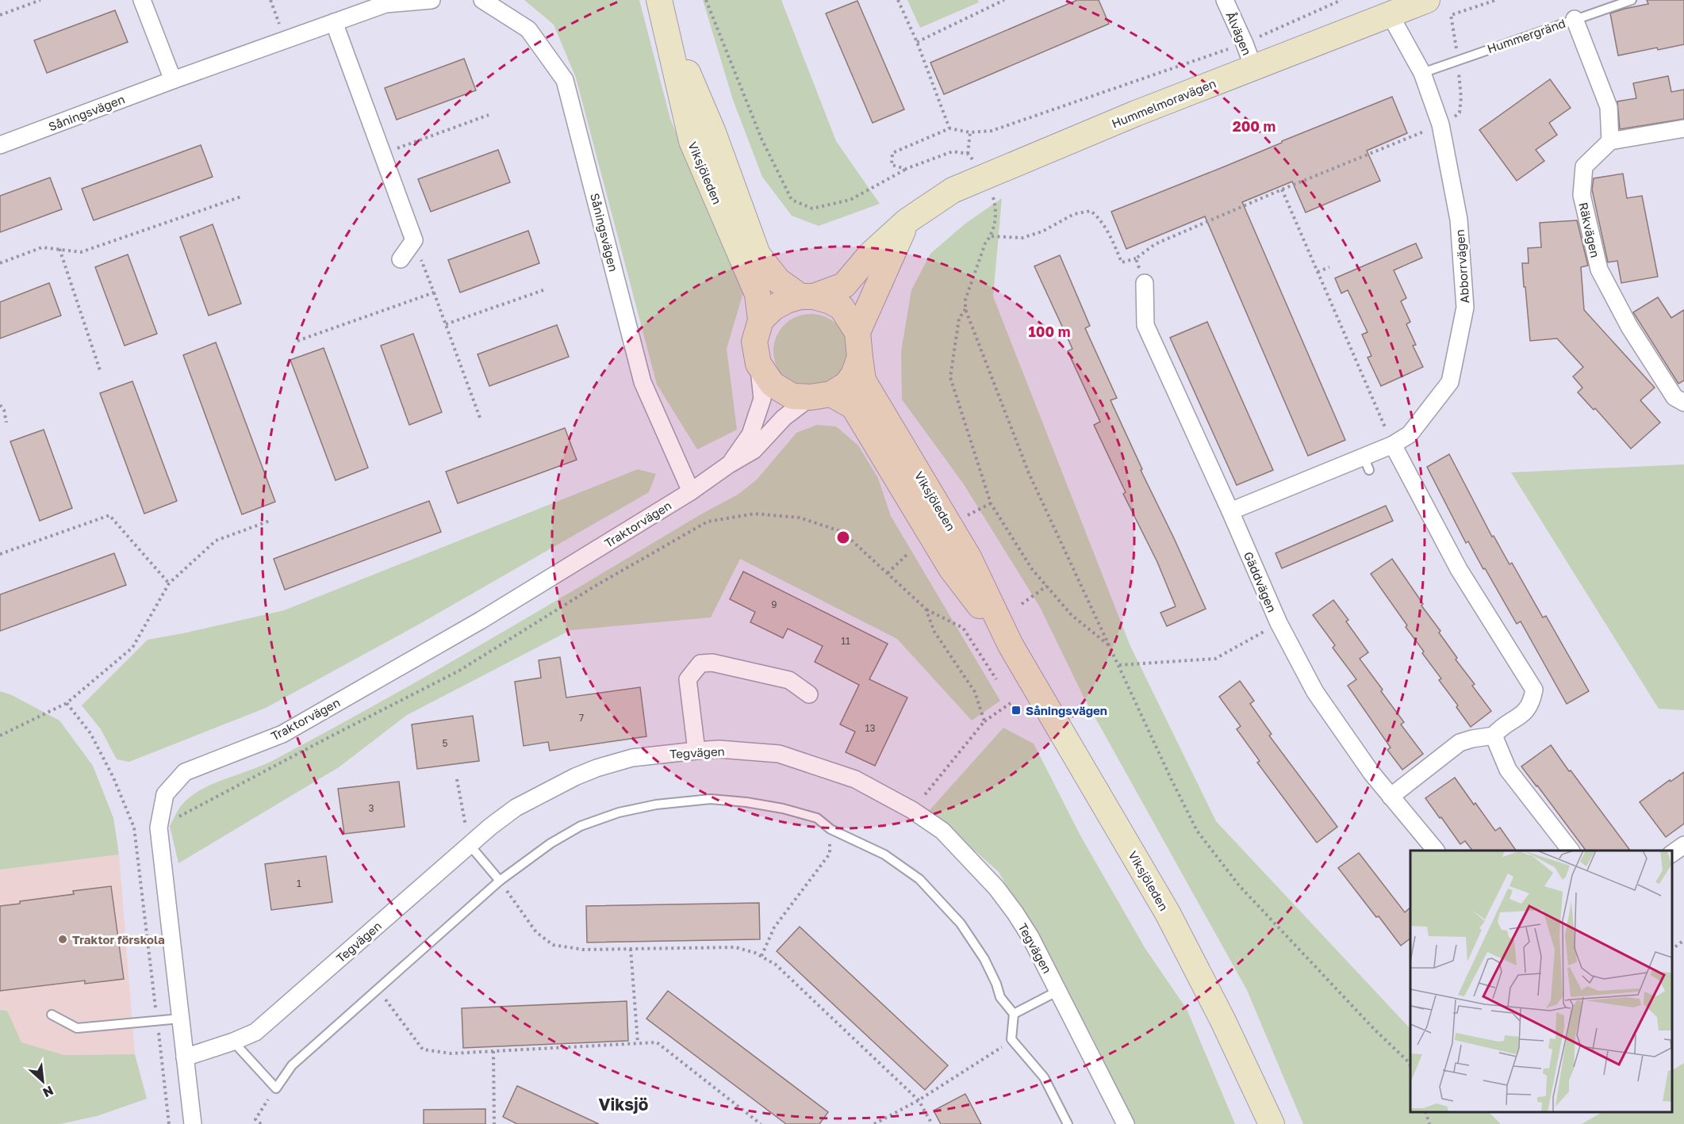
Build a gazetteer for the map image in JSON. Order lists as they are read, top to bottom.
{
  "streets": {
    "main road": ["Hummelmoravägen", "Viksjöleden"],
    "street": [
      "Ålvägen",
      "Såningsvägen",
      "Räkvägen",
      "Abborrvägen",
      "Traktorvägen",
      "Gäddvägen",
      "Tegvägen"
    ],
    "lane": ["Hummergränd"]
  },
  "crossings": [
    ["Ålvägen", "Hummelmoravägen"],
    ["Hummergränd", "Abborrvägen"],
    ["Hummelmoravägen", "Viksjöleden"],
    ["Hummelmoravägen", "Abborrvägen"],
    ["Hummelmoravägen", "Traktorvägen"],
    ["Såningsvägen", "Traktorvägen"],
    ["Viksjöleden", "Traktorvägen"],
    ["Abborrvägen", "Gäddvägen"],
    ["Traktorvägen", "Tegvägen"]
  ],
  "districts": ["Viksjö"],
  "places": {
    "transit": ["Såningsvägen"],
    "other": ["Traktor förskola"]
  },
  "house_numbers": [
    "9",
    "11",
    "7",
    "13",
    "5",
    "3",
    "1"
  ],
  "north": "bottom right",
  "rings": ["200 m", "100 m"]
}
